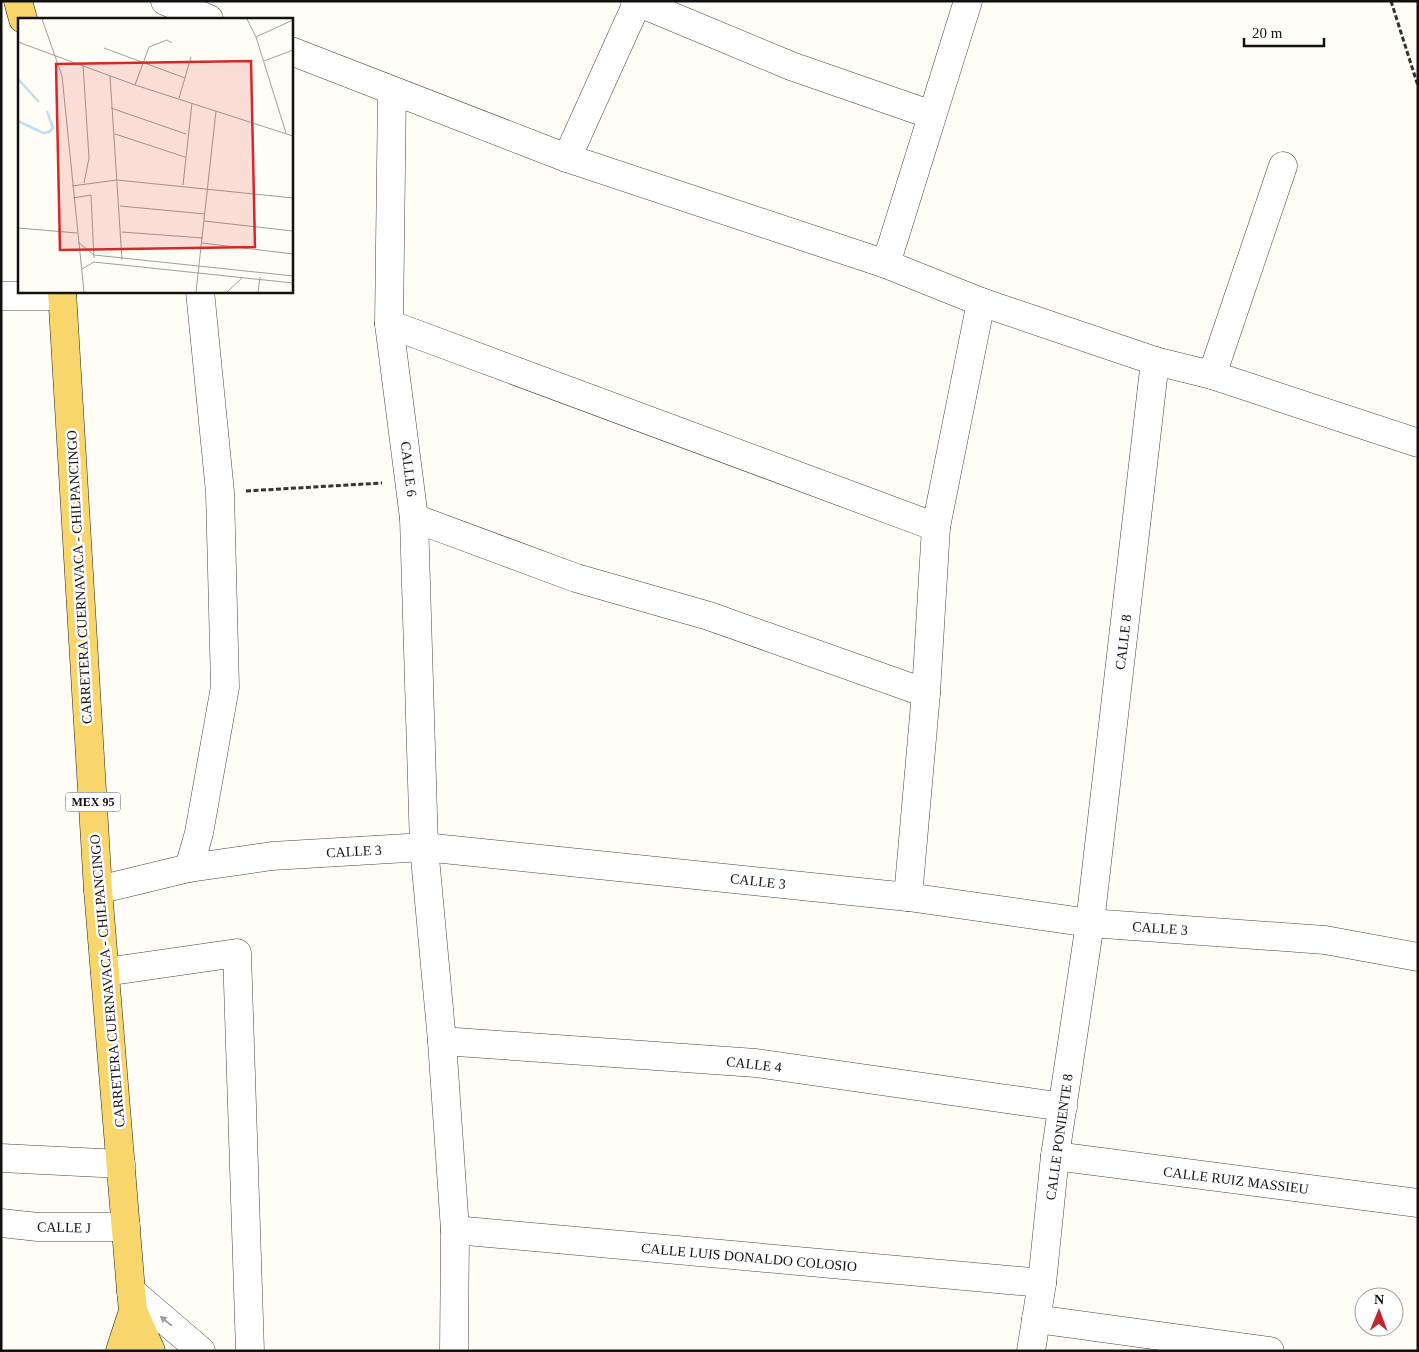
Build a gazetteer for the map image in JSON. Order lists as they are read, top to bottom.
{
  "streets": {
    "main road": ["CARRETERA CUERNAVACA - CHILPANCINGO", "MEX 95"],
    "street": [
      "CALLE 6",
      "CALLE 8",
      "CALLE 3",
      "CALLE 4",
      "CALLE PONIENTE 8",
      "CALLE RUIZ MASSIEU",
      "CALLE J",
      "CALLE LUIS DONALDO COLOSIO"
    ]
  },
  "crossings": [
    ["CALLE 6", "CALLE 3"],
    ["CALLE 6", "CALLE 4"],
    ["CALLE 6", "CALLE LUIS DONALDO COLOSIO"],
    ["CARRETERA CUERNAVACA - CHILPANCINGO", "CALLE 3"],
    ["CARRETERA CUERNAVACA - CHILPANCINGO", "CALLE J"],
    ["CALLE 8", "CALLE 3"],
    ["CALLE 8", "CALLE PONIENTE 8"],
    ["CALLE 3", "CALLE PONIENTE 8"],
    ["CALLE 4", "CALLE PONIENTE 8"],
    ["CALLE PONIENTE 8", "CALLE RUIZ MASSIEU"],
    ["CALLE PONIENTE 8", "CALLE LUIS DONALDO COLOSIO"]
  ],
  "scale_bar": "20 m",
  "north": "top"
}
